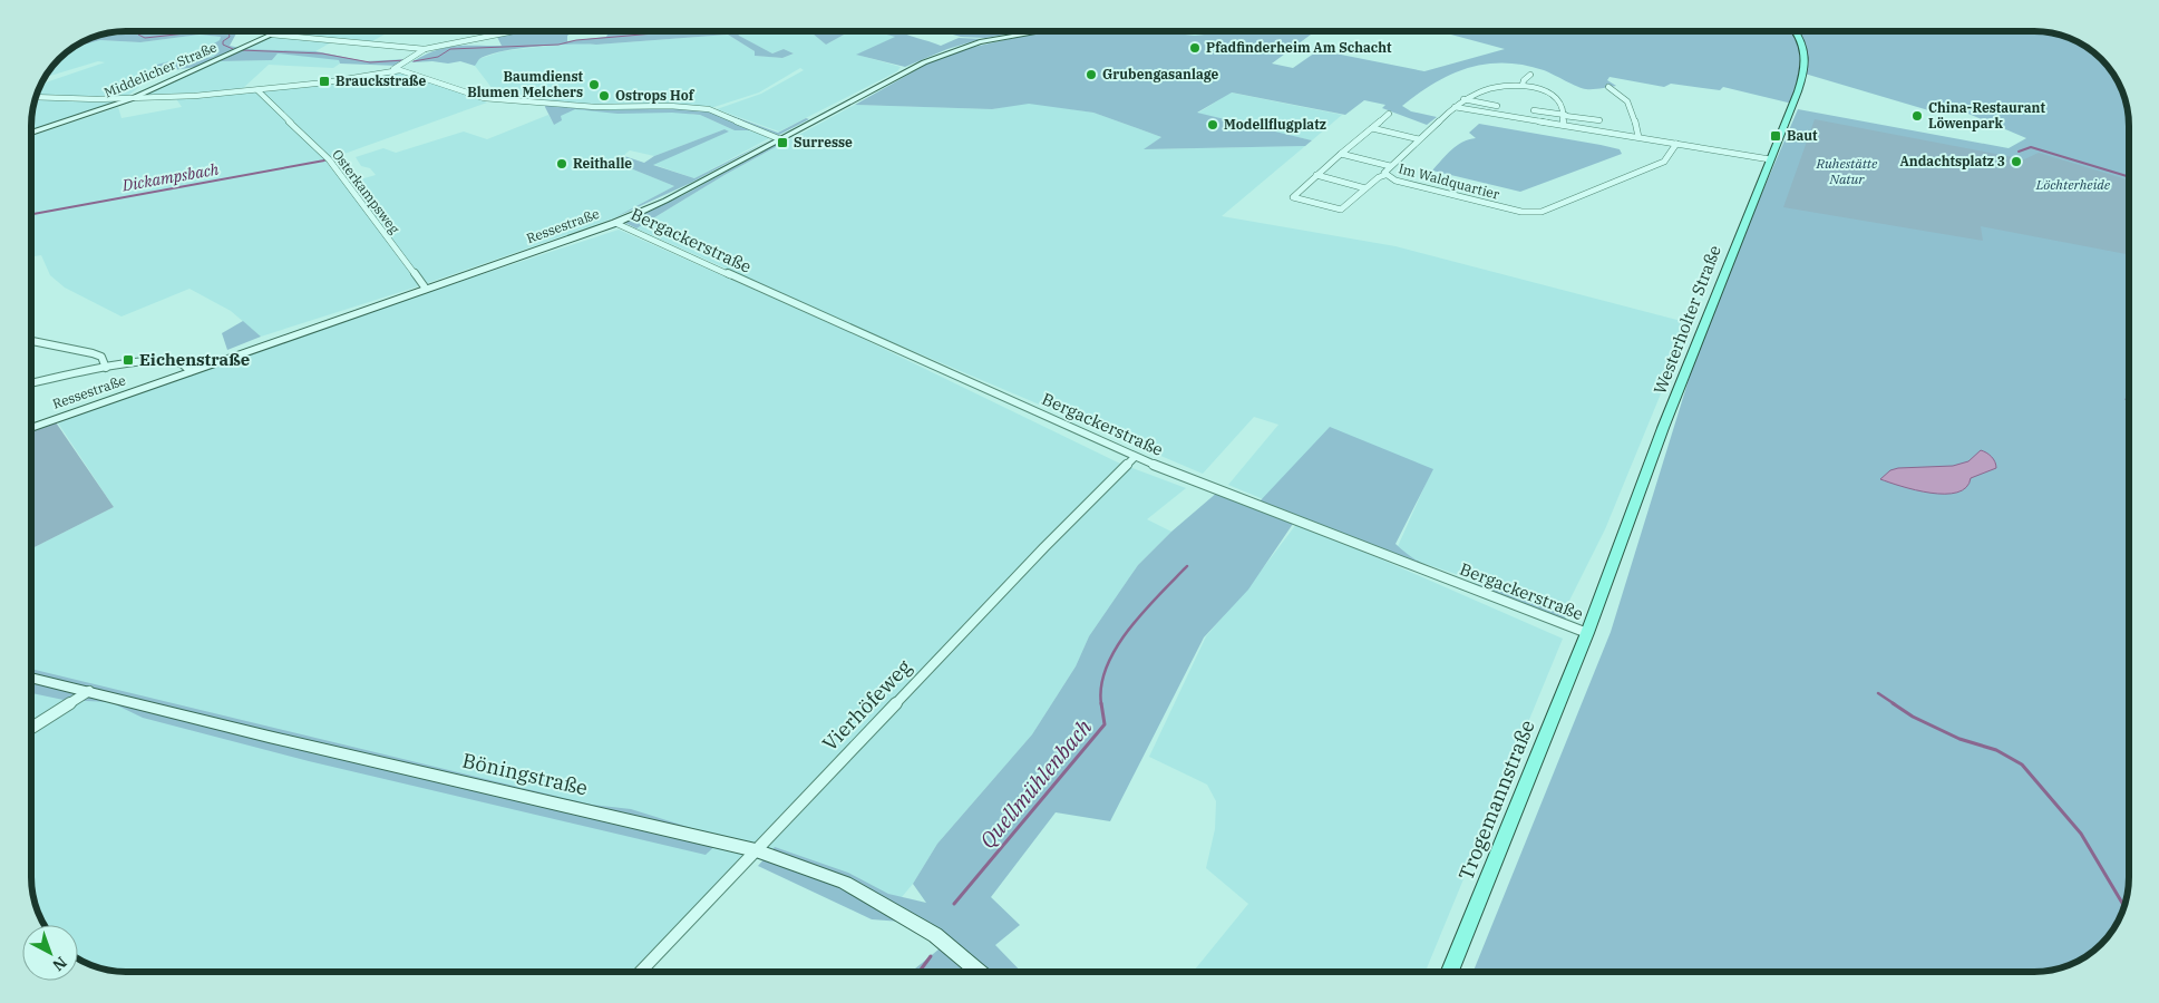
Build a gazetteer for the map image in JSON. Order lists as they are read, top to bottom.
{
  "streets": {
    "main road": [
      "Middelicher Straße",
      "Ressestraße",
      "Westerholter Straße",
      "Böningstraße",
      "Trogemannstraße"
    ],
    "street": [
      "Im Waldquartier",
      "Osterkampsweg",
      "Bergackerstraße",
      "Vierhöfeweg"
    ]
  },
  "crossings": [
    ["Osterkampsweg", "Ressestraße"],
    ["Ressestraße", "Bergackerstraße"],
    ["Bergackerstraße", "Westerholter Straße"],
    ["Bergackerstraße", "Vierhöfeweg"],
    ["Bergackerstraße", "Trogemannstraße"],
    ["Westerholter Straße", "Trogemannstraße"],
    ["Vierhöfeweg", "Böningstraße"]
  ],
  "water": ["Dickampsbach", "Quellmühlenbach"],
  "parks": ["Ruhestätte Natur", "Löchterheide"],
  "places": {
    "other": [
      "Pfadfinderheim Am Schacht",
      "Grubengasanlage",
      "Baumdienst Blumen Melchers",
      "Ostrops Hof",
      "China-Restaurant Löwenpark",
      "Modellflugplatz",
      "Andachtsplatz 3",
      "Reithalle"
    ],
    "transit": [
      "Brauckstraße",
      "Baut",
      "Surresse",
      "Eichenstraße"
    ]
  },
  "north": "bottom right"
}
